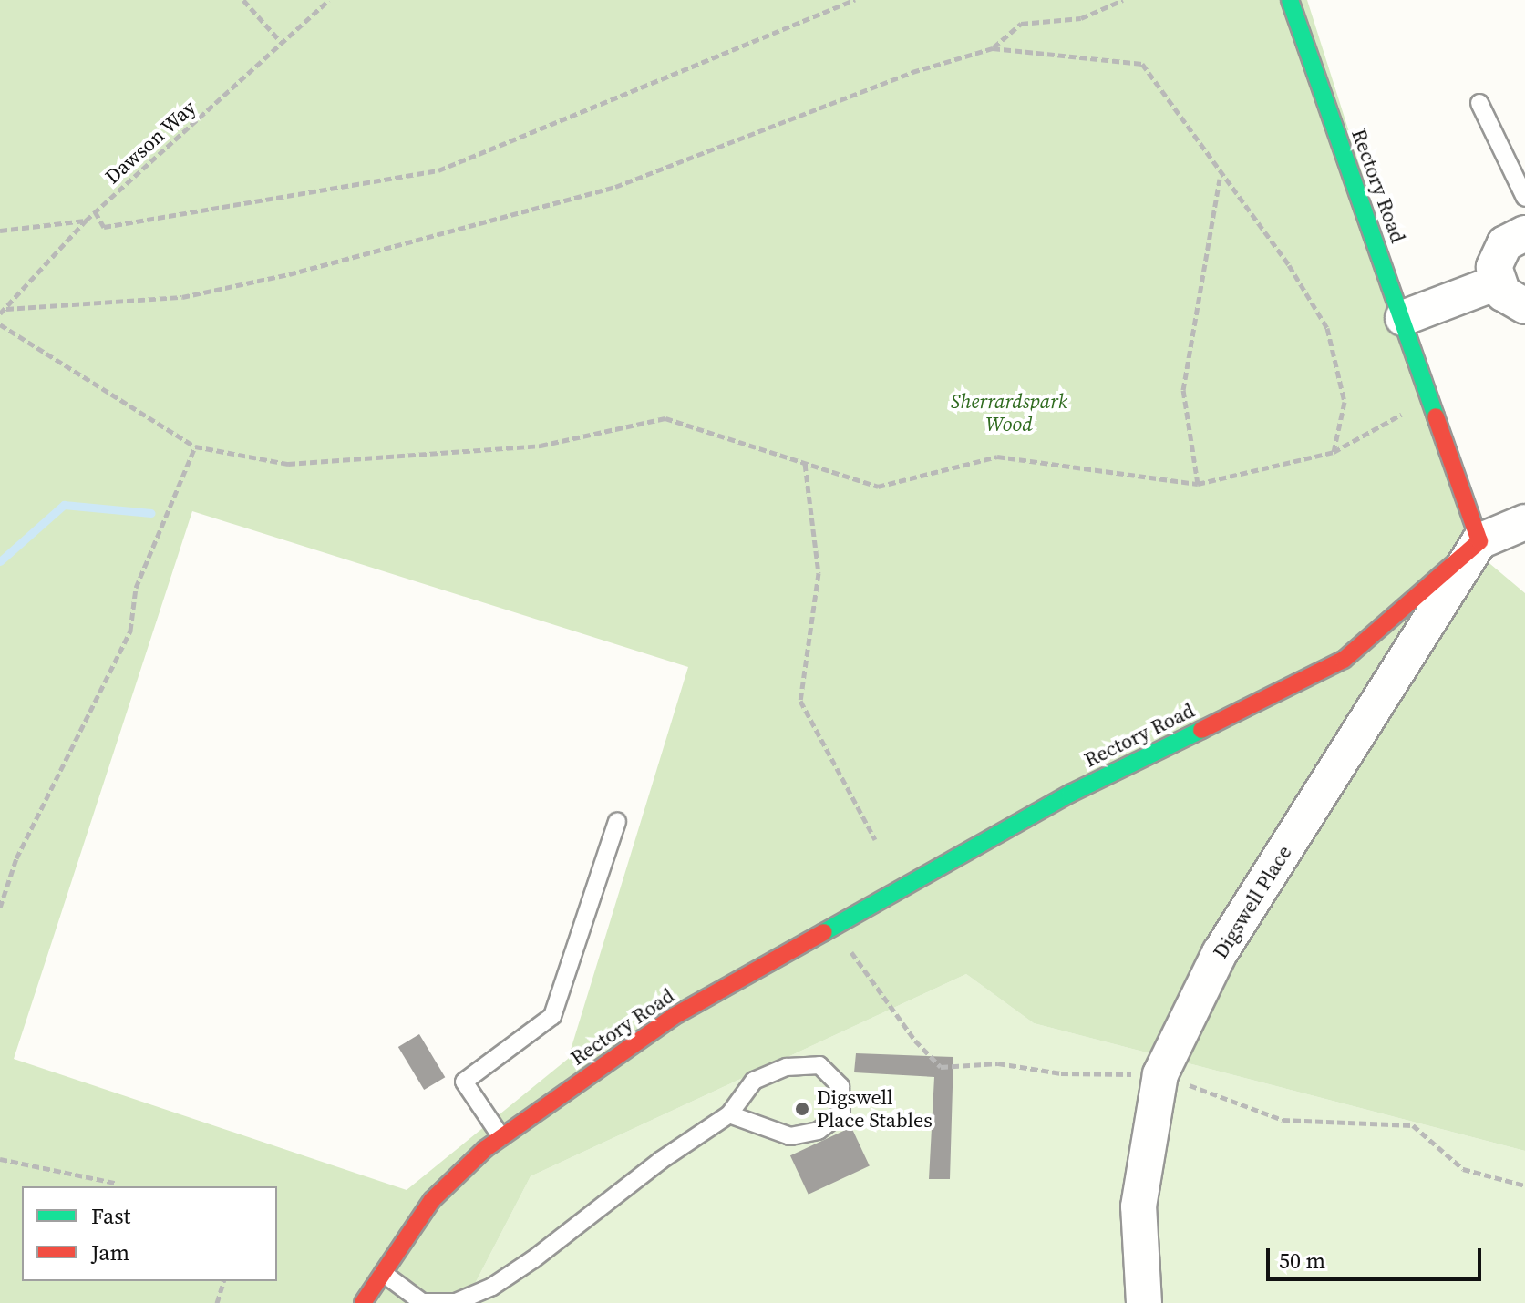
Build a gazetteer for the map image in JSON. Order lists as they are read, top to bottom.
{
  "streets": {
    "street": ["Rectory Road", "Digswell Place"],
    "path": ["Dawson Way"]
  },
  "crossings": [
    ["Rectory Road", "Digswell Place"]
  ],
  "parks": ["Sherrardspark Wood"],
  "places": ["Digswell Place Stables"],
  "legend": ["Fast", "Jam"],
  "scale_bar": "50 m"
}
